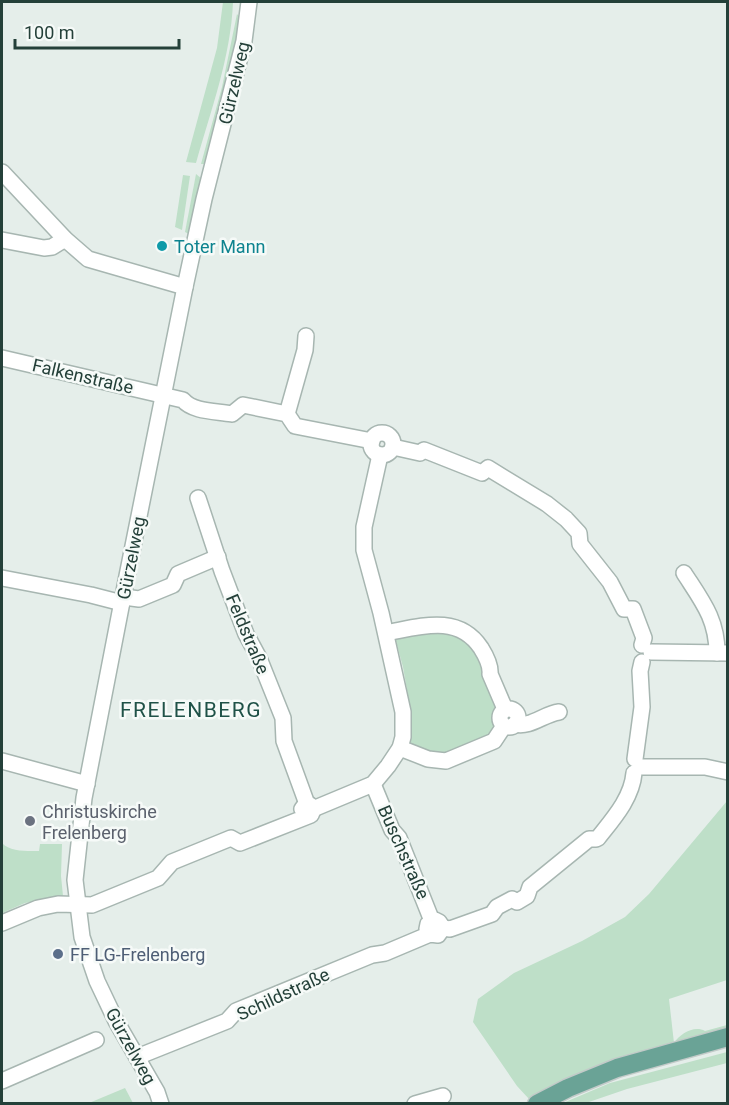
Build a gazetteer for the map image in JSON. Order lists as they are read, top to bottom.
{
  "streets": {
    "street": [
      "Gürzelweg",
      "Falkenstraße",
      "Feldstraße",
      "Buschstraße",
      "Schildstraße"
    ]
  },
  "crossings": [
    ["Gürzelweg", "Falkenstraße"],
    ["Gürzelweg", "Schildstraße"],
    ["Falkenstraße", "Schildstraße"],
    ["Buschstraße", "Schildstraße"]
  ],
  "districts": ["FRELENBERG"],
  "places": ["Toter Mann", "Christuskirche Frelenberg", "FF LG-Frelenberg"],
  "scale_bar": "100 m"
}
